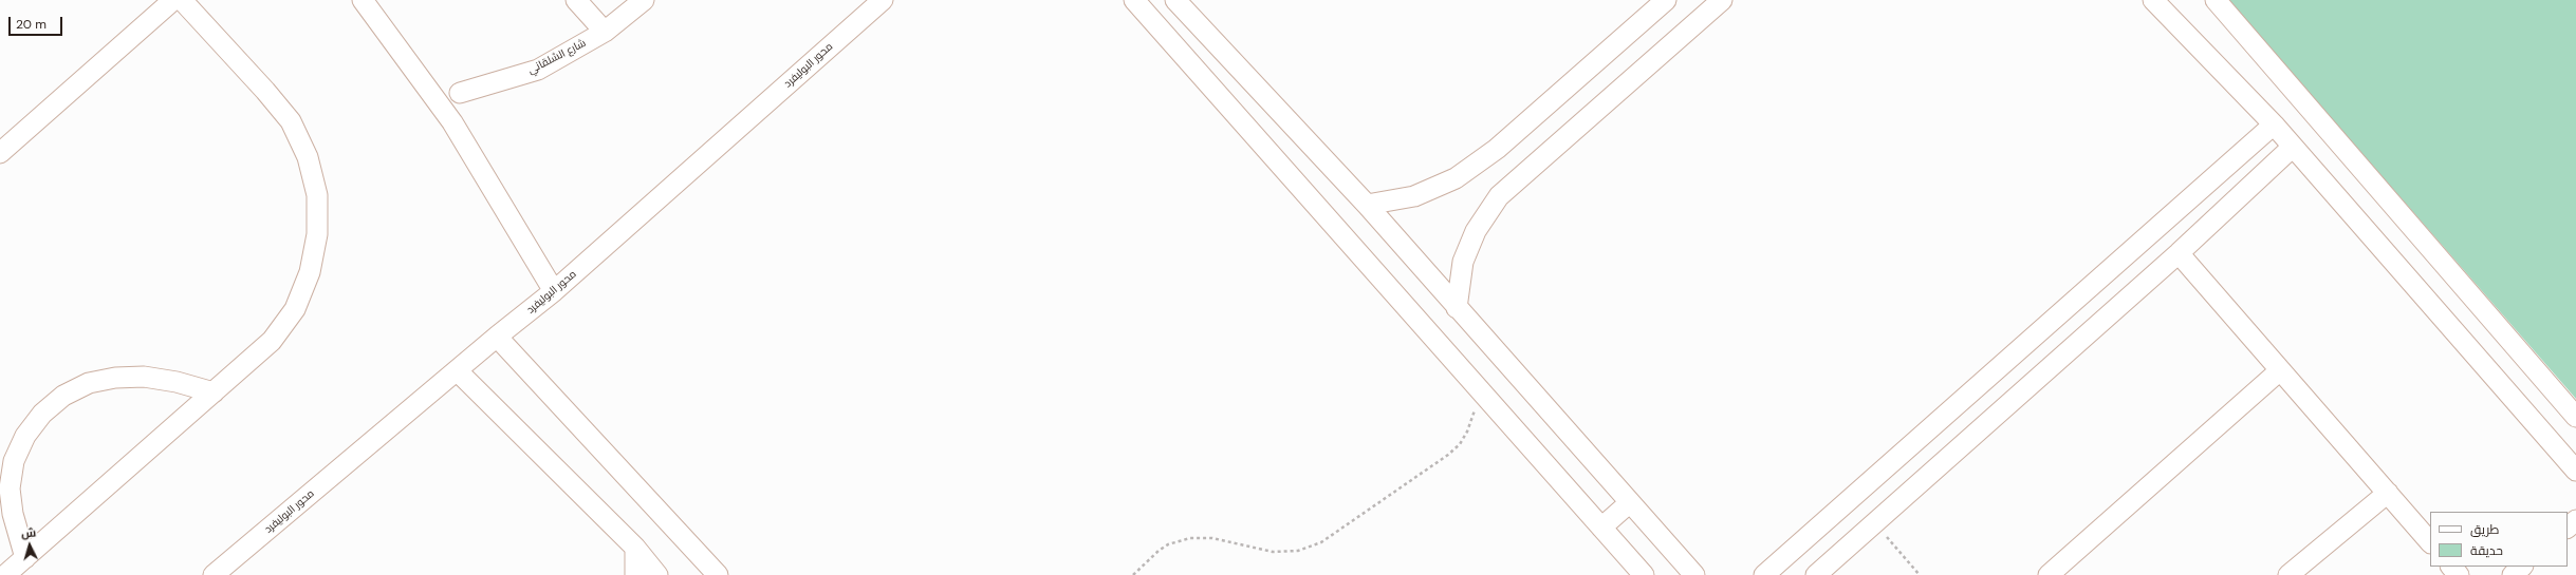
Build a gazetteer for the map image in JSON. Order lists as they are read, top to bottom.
{
  "streets": {
    "street": ["شارع الشلقاني", "محور البوليفرد"]
  },
  "legend": ["طريق", "حديقة"],
  "scale_bar": "20 m",
  "north": "top"
}
